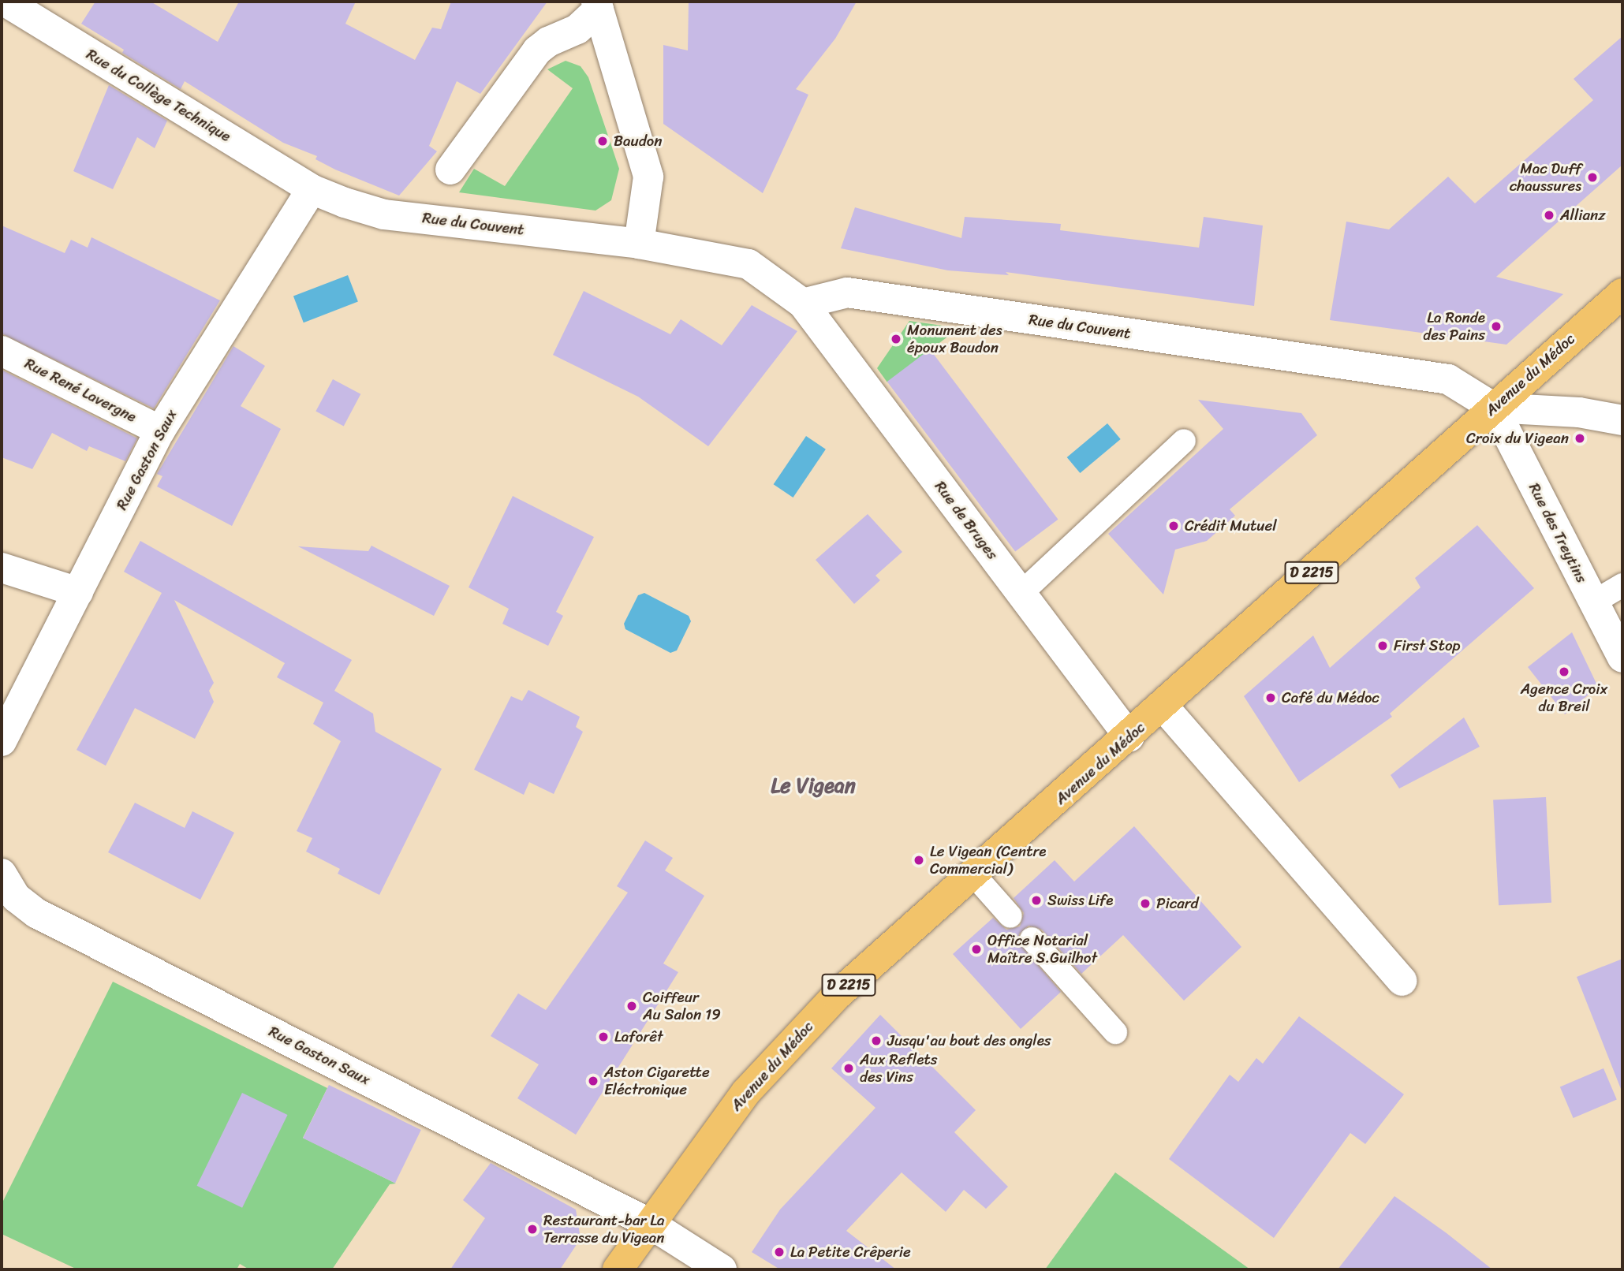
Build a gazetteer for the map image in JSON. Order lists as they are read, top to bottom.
{
  "streets": {
    "main road": ["Avenue du Médoc", "D 2215"],
    "street": [
      "Rue du Collège Technique",
      "Rue du Couvent",
      "Rue René Lavergne",
      "Rue Gaston Saux",
      "Rue de Bruges",
      "Rue des Treytins"
    ]
  },
  "crossings": [
    ["Rue du Collège Technique", "Rue du Couvent"],
    ["Rue du Collège Technique", "Rue Gaston Saux"],
    ["Rue du Couvent", "Avenue du Médoc"],
    ["Rue du Couvent", "Rue Gaston Saux"],
    ["Rue du Couvent", "Rue de Bruges"],
    ["Rue du Couvent", "Rue des Treytins"],
    ["Avenue du Médoc", "Rue Gaston Saux"],
    ["Avenue du Médoc", "Rue de Bruges"],
    ["Avenue du Médoc", "Rue des Treytins"],
    ["Rue René Lavergne", "Rue Gaston Saux"]
  ],
  "districts": ["Le Vigean"],
  "places": [
    "Baudon",
    "Mac Duff chaussures",
    "Allianz",
    "La Ronde des Pains",
    "Monument des époux Baudon",
    "Croix du Vigean",
    "Crédit Mutuel",
    "First Stop",
    "Agence Croix du Breil",
    "Café du Médoc",
    "Le Vigean (Centre Commercial)",
    "Swiss Life",
    "Picard",
    "Office Notarial Maître S.Guilhot",
    "Coiffeur Au Salon 19",
    "Laforêt",
    "Jusqu'au bout des ongles",
    "Aux Reflets des Vins",
    "Aston Cigarette Eléctronique",
    "Restaurant-bar La Terrasse du Vigean",
    "La Petite Crêperie"
  ]
}
